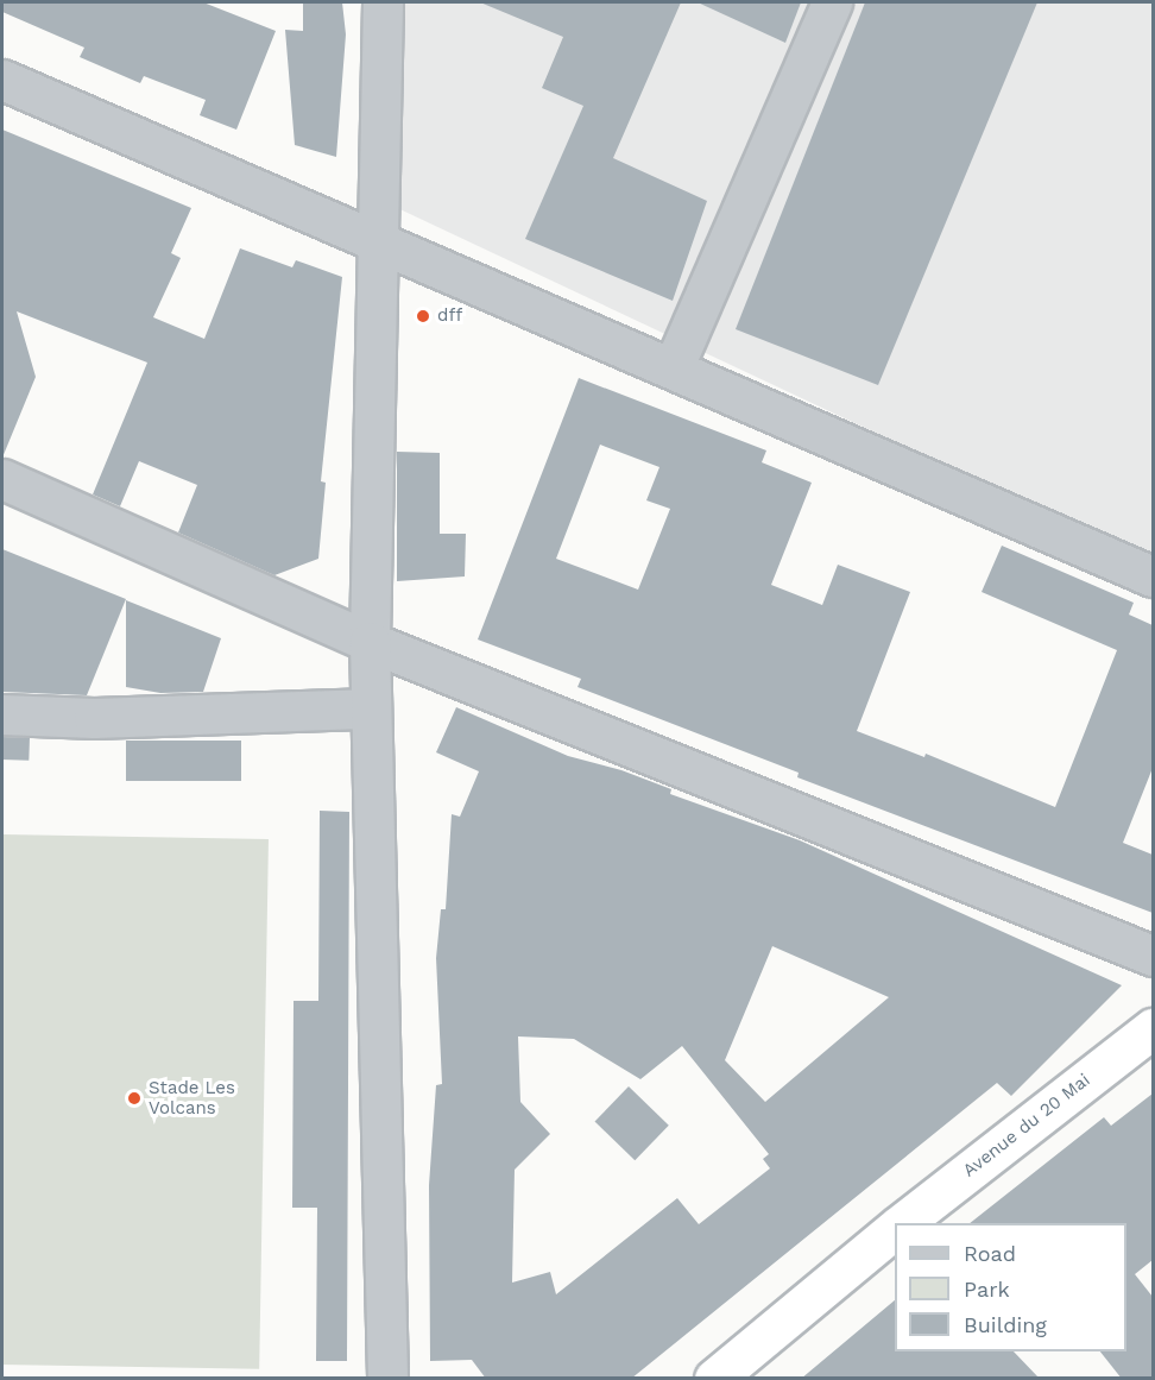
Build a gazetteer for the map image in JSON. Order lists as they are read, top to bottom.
{
  "streets": {
    "highway": ["Avenue du 20 Mai"]
  },
  "places": ["dff", "Stade Les Volcans"],
  "legend": ["Road", "Park", "Building"]
}
